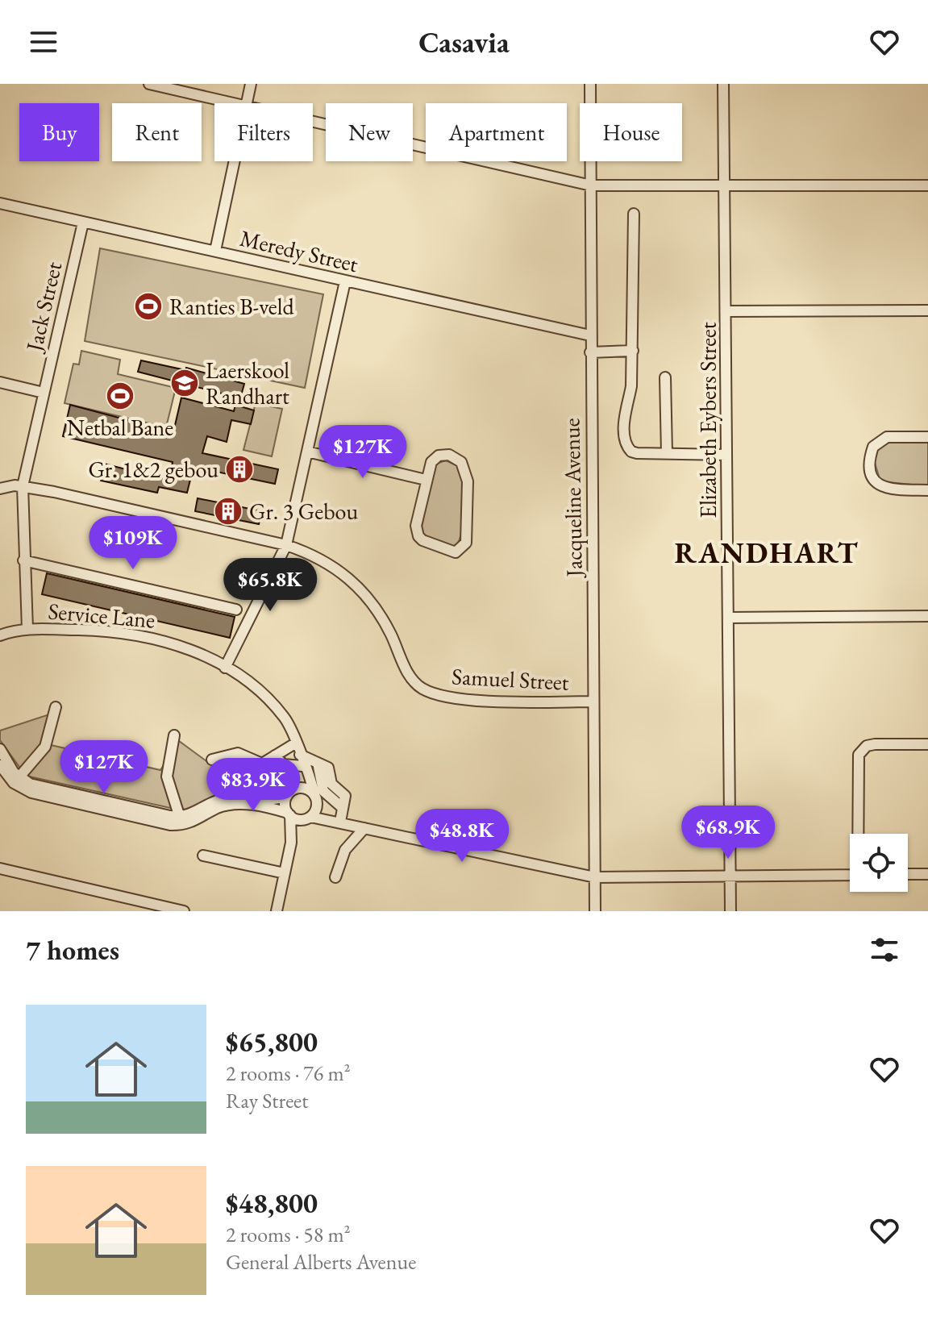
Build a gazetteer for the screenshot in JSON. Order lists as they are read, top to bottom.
{
  "streets": {
    "street": [
      "Meredy Street",
      "Jack Street",
      "Elizabeth Eybers Street",
      "Jacqueline Avenue",
      "Service Lane",
      "Samuel Street"
    ]
  },
  "crossings": [
    ["Meredy Street", "Jack Street"],
    ["Meredy Street", "Jacqueline Avenue"],
    ["Jack Street", "Service Lane"],
    ["Jack Street", "Samuel Street"],
    ["Jacqueline Avenue", "Samuel Street"]
  ],
  "districts": ["RANDHART"],
  "places": {
    "sports": ["Ranties B-veld", "Netbal Bane"],
    "school or university": ["Laerskool Randhart"],
    "building": ["Gr. 1&2 gebou", "Gr. 3 Gebou"]
  },
  "page": {
    "header": "Casavia",
    "chip": [
      "Buy",
      "Rent",
      "Filters",
      "New",
      "Apartment",
      "House"
    ],
    "price": [
      "$127K",
      "$109K",
      "$65.8K",
      "$127K",
      "$83.9K",
      "$68.9K",
      "$48.8K"
    ],
    "heading": "7 homes",
    "list": [
      {
        "name": "$65,800",
        "note": "2 rooms · 76 m² · Ray Street"
      },
      {
        "name": "$48,800",
        "note": "2 rooms · 58 m² · General Alberts Avenue"
      }
    ]
  }
}
